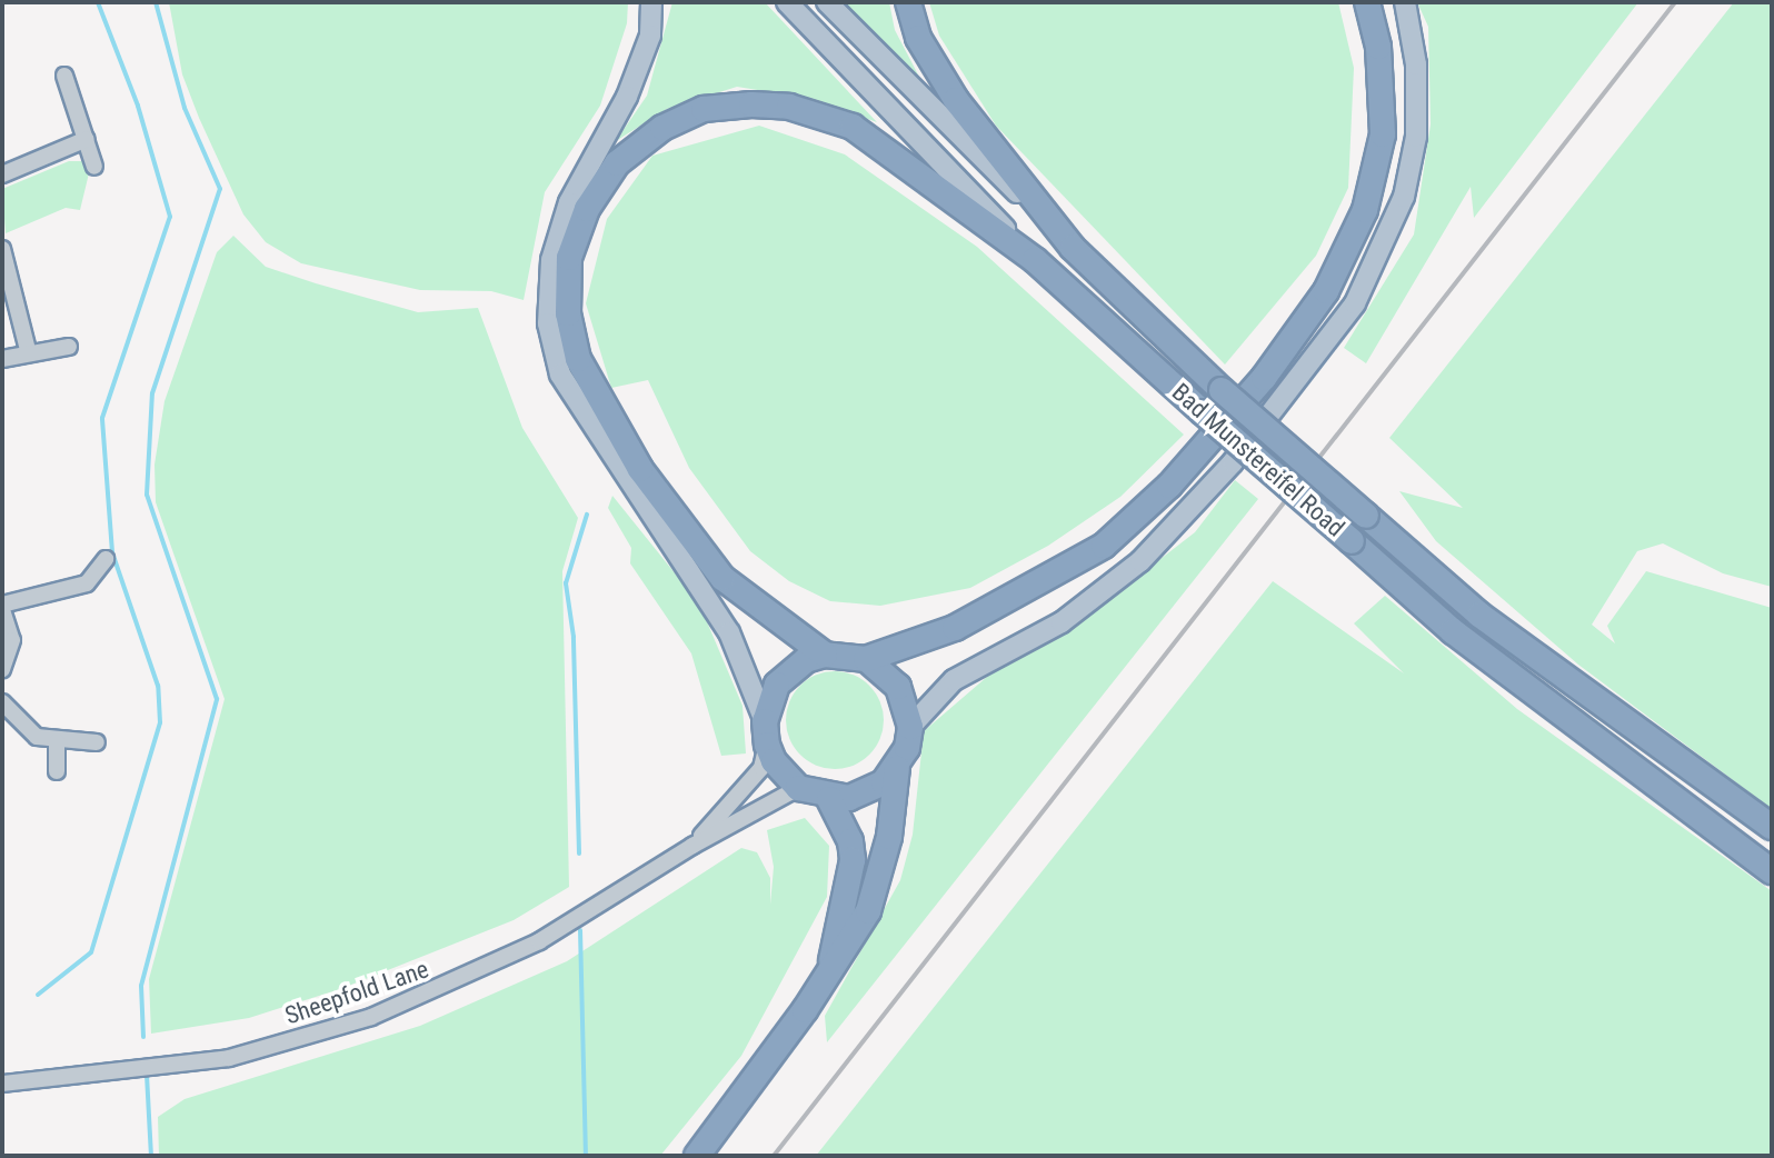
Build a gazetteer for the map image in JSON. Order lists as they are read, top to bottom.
{
  "streets": {
    "highway": ["Bad Munstereifel Road"],
    "street": ["Sheepfold Lane"]
  }
}
